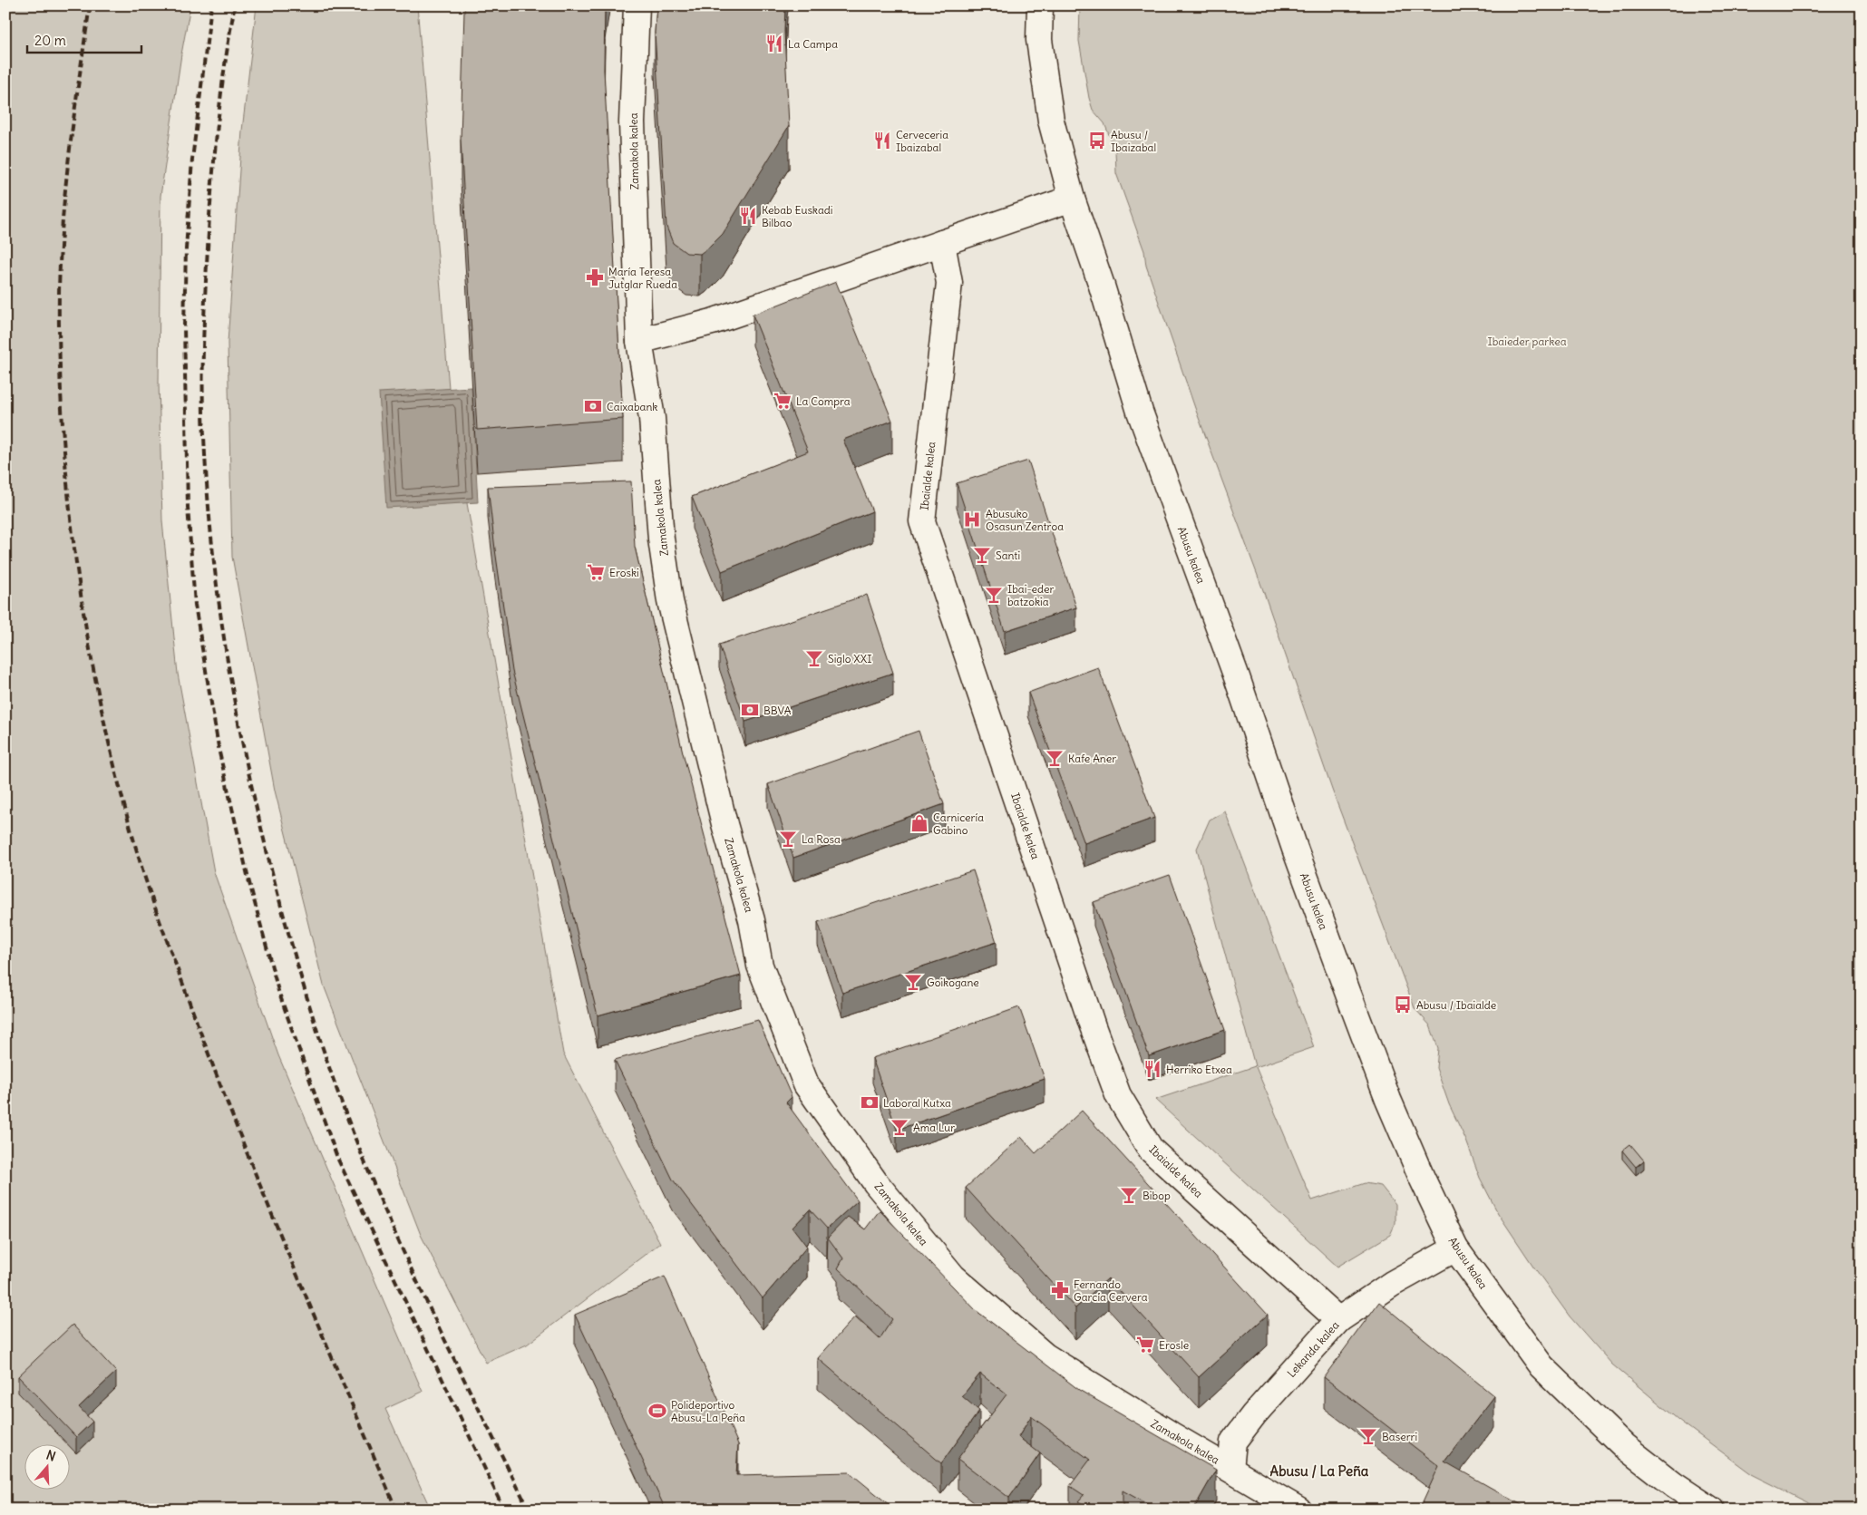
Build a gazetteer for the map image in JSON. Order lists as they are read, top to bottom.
{
  "streets": {
    "street": [
      "Zamakola kalea",
      "Ibaialde kalea",
      "Abusu kalea",
      "Lekanda kalea"
    ]
  },
  "crossings": [
    ["Zamakola kalea", "Lekanda kalea"],
    ["Ibaialde kalea", "Lekanda kalea"],
    ["Abusu kalea", "Lekanda kalea"]
  ],
  "districts": ["Abusu / La Peña"],
  "parks": ["Ibaieder parkea"],
  "places": {
    "restaurant": [
      "La Campa",
      "Cerveceria Ibaizabal",
      "Kebab Euskadi Bilbao",
      "Herriko Etxea"
    ],
    "bus stop": ["Abusu / Ibaizabal", "Abusu / Ibaialde"],
    "pharmacy": ["María Teresa Jutglar Rueda", "Fernando García Cervera"],
    "supermarket": ["La Compra", "Eroski", "Erosle"],
    "bank": ["Caixabank", "BBVA", "Laboral Kutxa"],
    "hospital": ["Abusuko Osasun Zentroa"],
    "bar": [
      "Santi",
      "Ibai-eder batzokia",
      "Siglo XXI",
      "Kafe Aner",
      "La Rosa",
      "Goikogane",
      "Ama Lur",
      "Bibop",
      "Baserri"
    ],
    "shop": ["Carnicería Gabino"],
    "sports": ["Polideportivo Abusu-La Peña"]
  },
  "scale_bar": "20 m",
  "north": "top"
}
